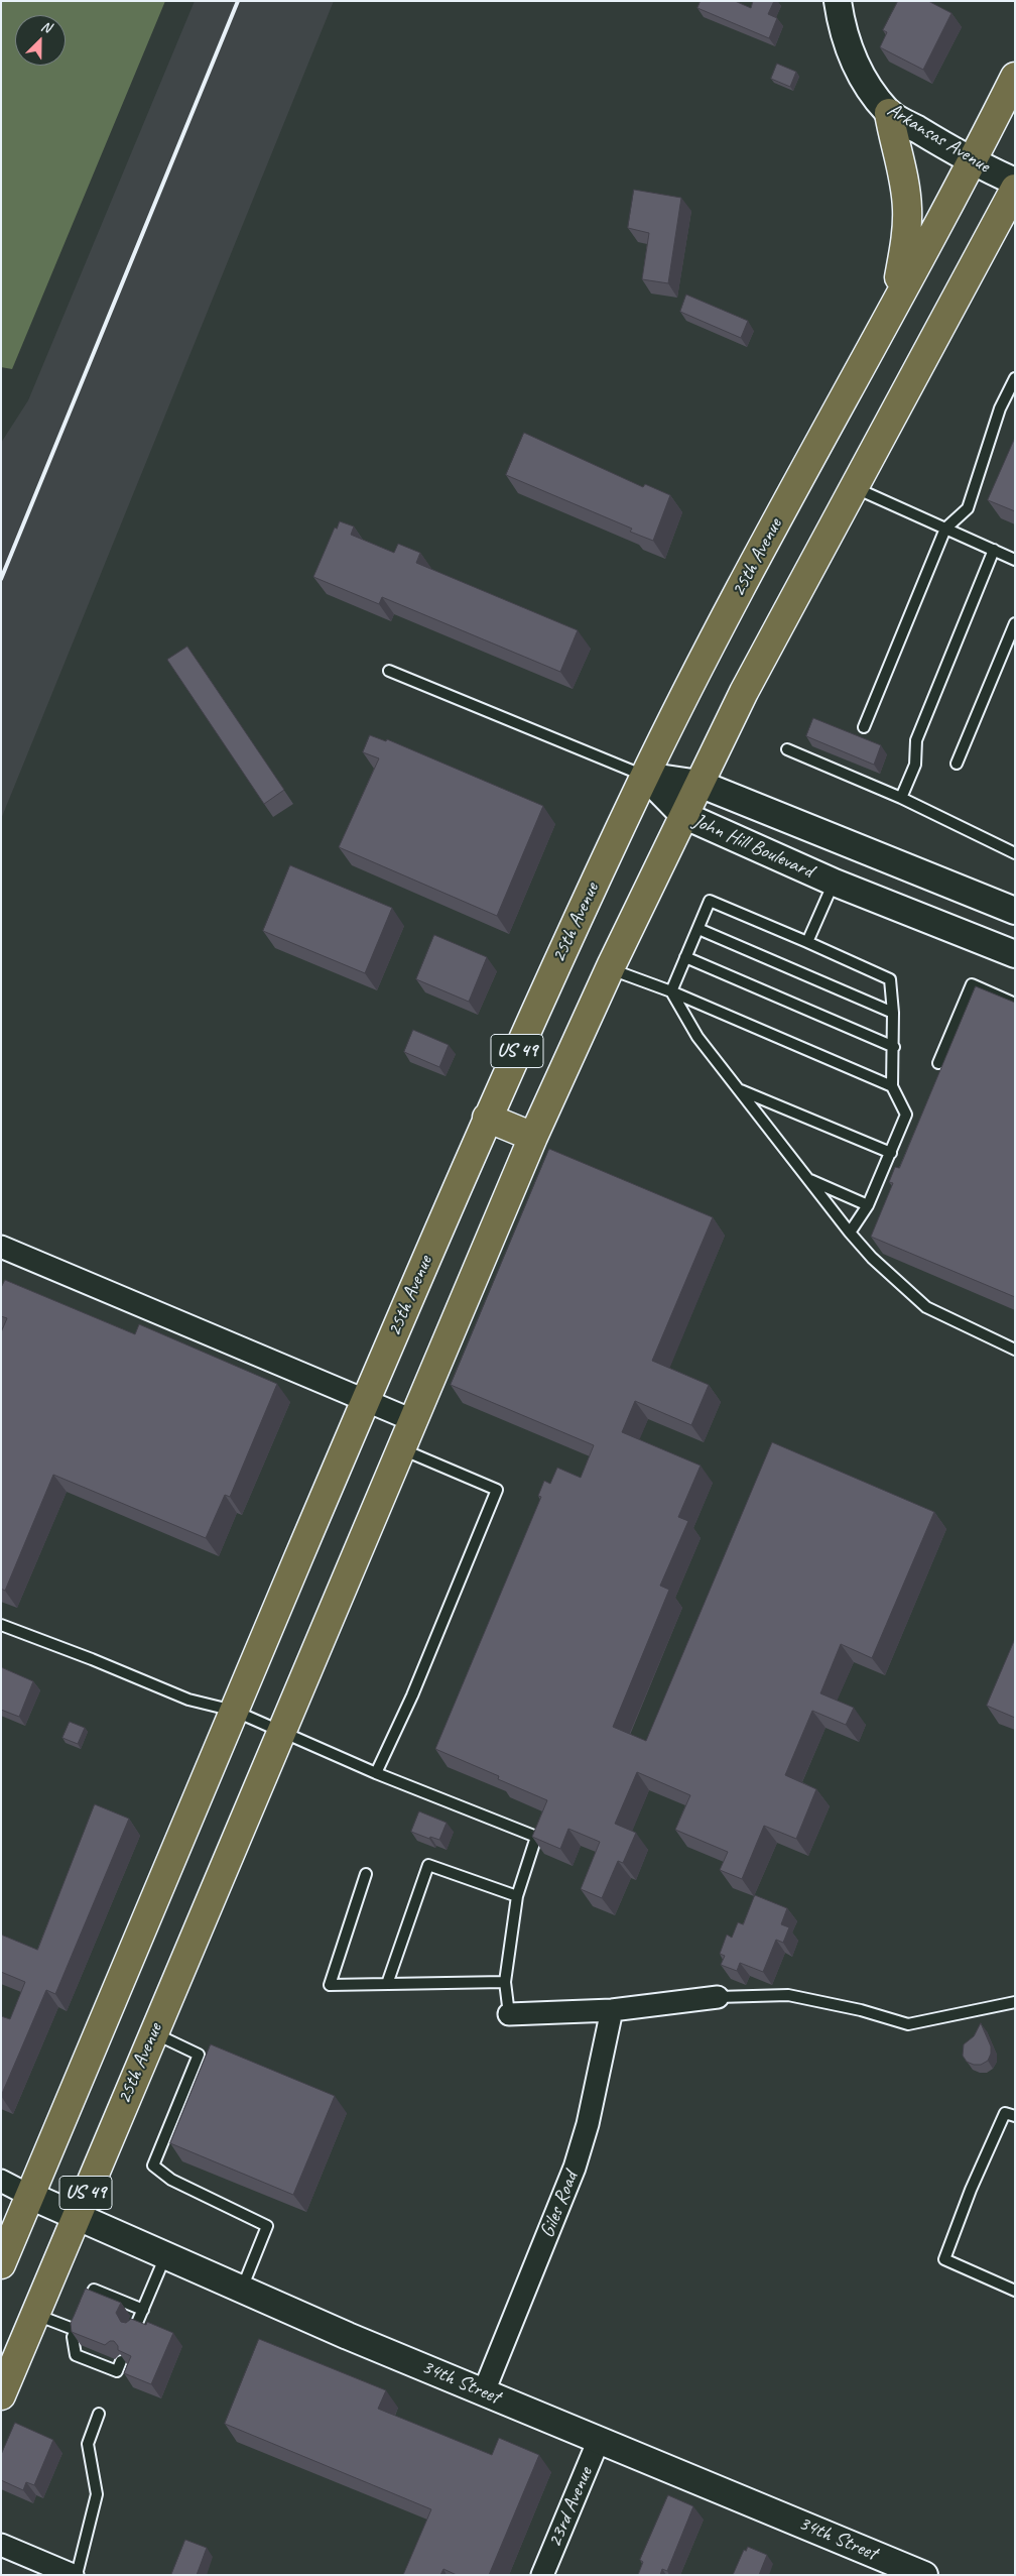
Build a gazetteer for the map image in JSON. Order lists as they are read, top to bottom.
{
  "streets": {
    "main road": ["25th Avenue", "US 49"],
    "street": [
      "Arkansas Avenue",
      "John Hill Boulevard",
      "Giles Road",
      "34th Street",
      "23rd Avenue"
    ]
  },
  "crossings": [
    ["Arkansas Avenue", "25th Avenue"],
    ["Arkansas Avenue", "US 49"],
    ["25th Avenue", "John Hill Boulevard"],
    ["25th Avenue", "US 49"],
    ["25th Avenue", "34th Street"],
    ["Giles Road", "34th Street"],
    ["34th Street", "23rd Avenue"]
  ],
  "north": "top right"
}
